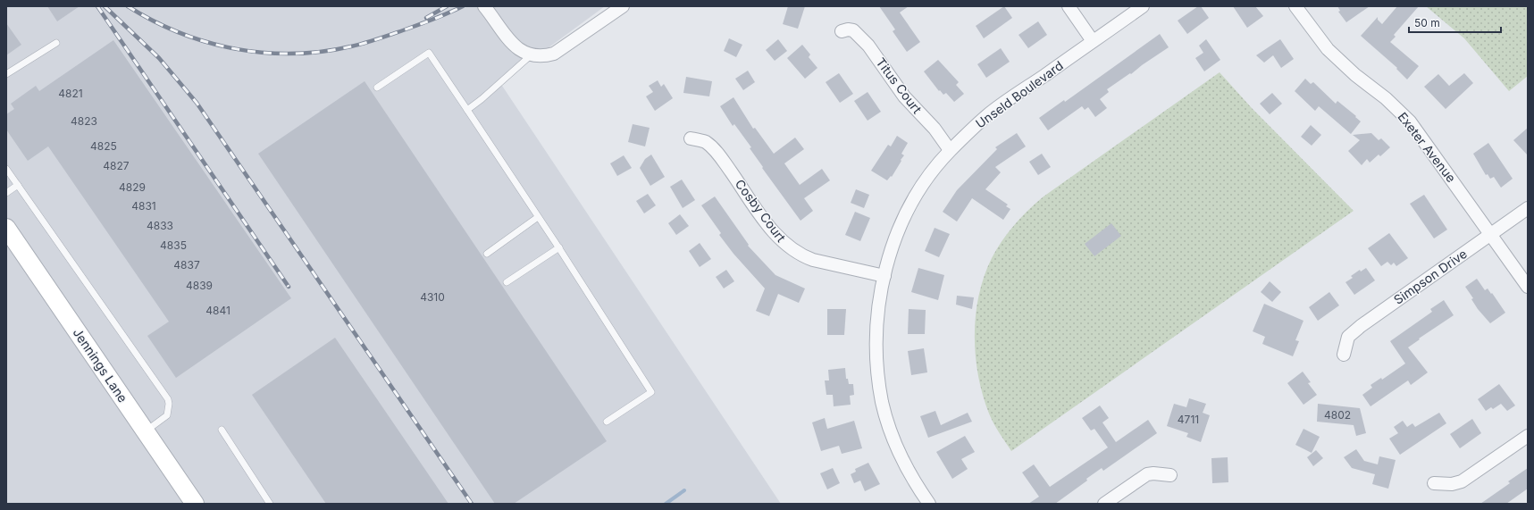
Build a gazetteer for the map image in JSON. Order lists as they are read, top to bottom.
{
  "streets": {
    "street": [
      "Titus Court",
      "Unseld Boulevard",
      "Exeter Avenue",
      "Cosby Court",
      "Simpson Drive",
      "Jennings Lane"
    ]
  },
  "crossings": [
    ["Titus Court", "Unseld Boulevard"],
    ["Unseld Boulevard", "Cosby Court"],
    ["Exeter Avenue", "Simpson Drive"]
  ],
  "house_numbers": [
    "4821",
    "4823",
    "4825",
    "4827",
    "4829",
    "4831",
    "4833",
    "4835",
    "4837",
    "4839",
    "4310",
    "4841",
    "4802",
    "4711"
  ],
  "scale_bar": "50 m"
}
